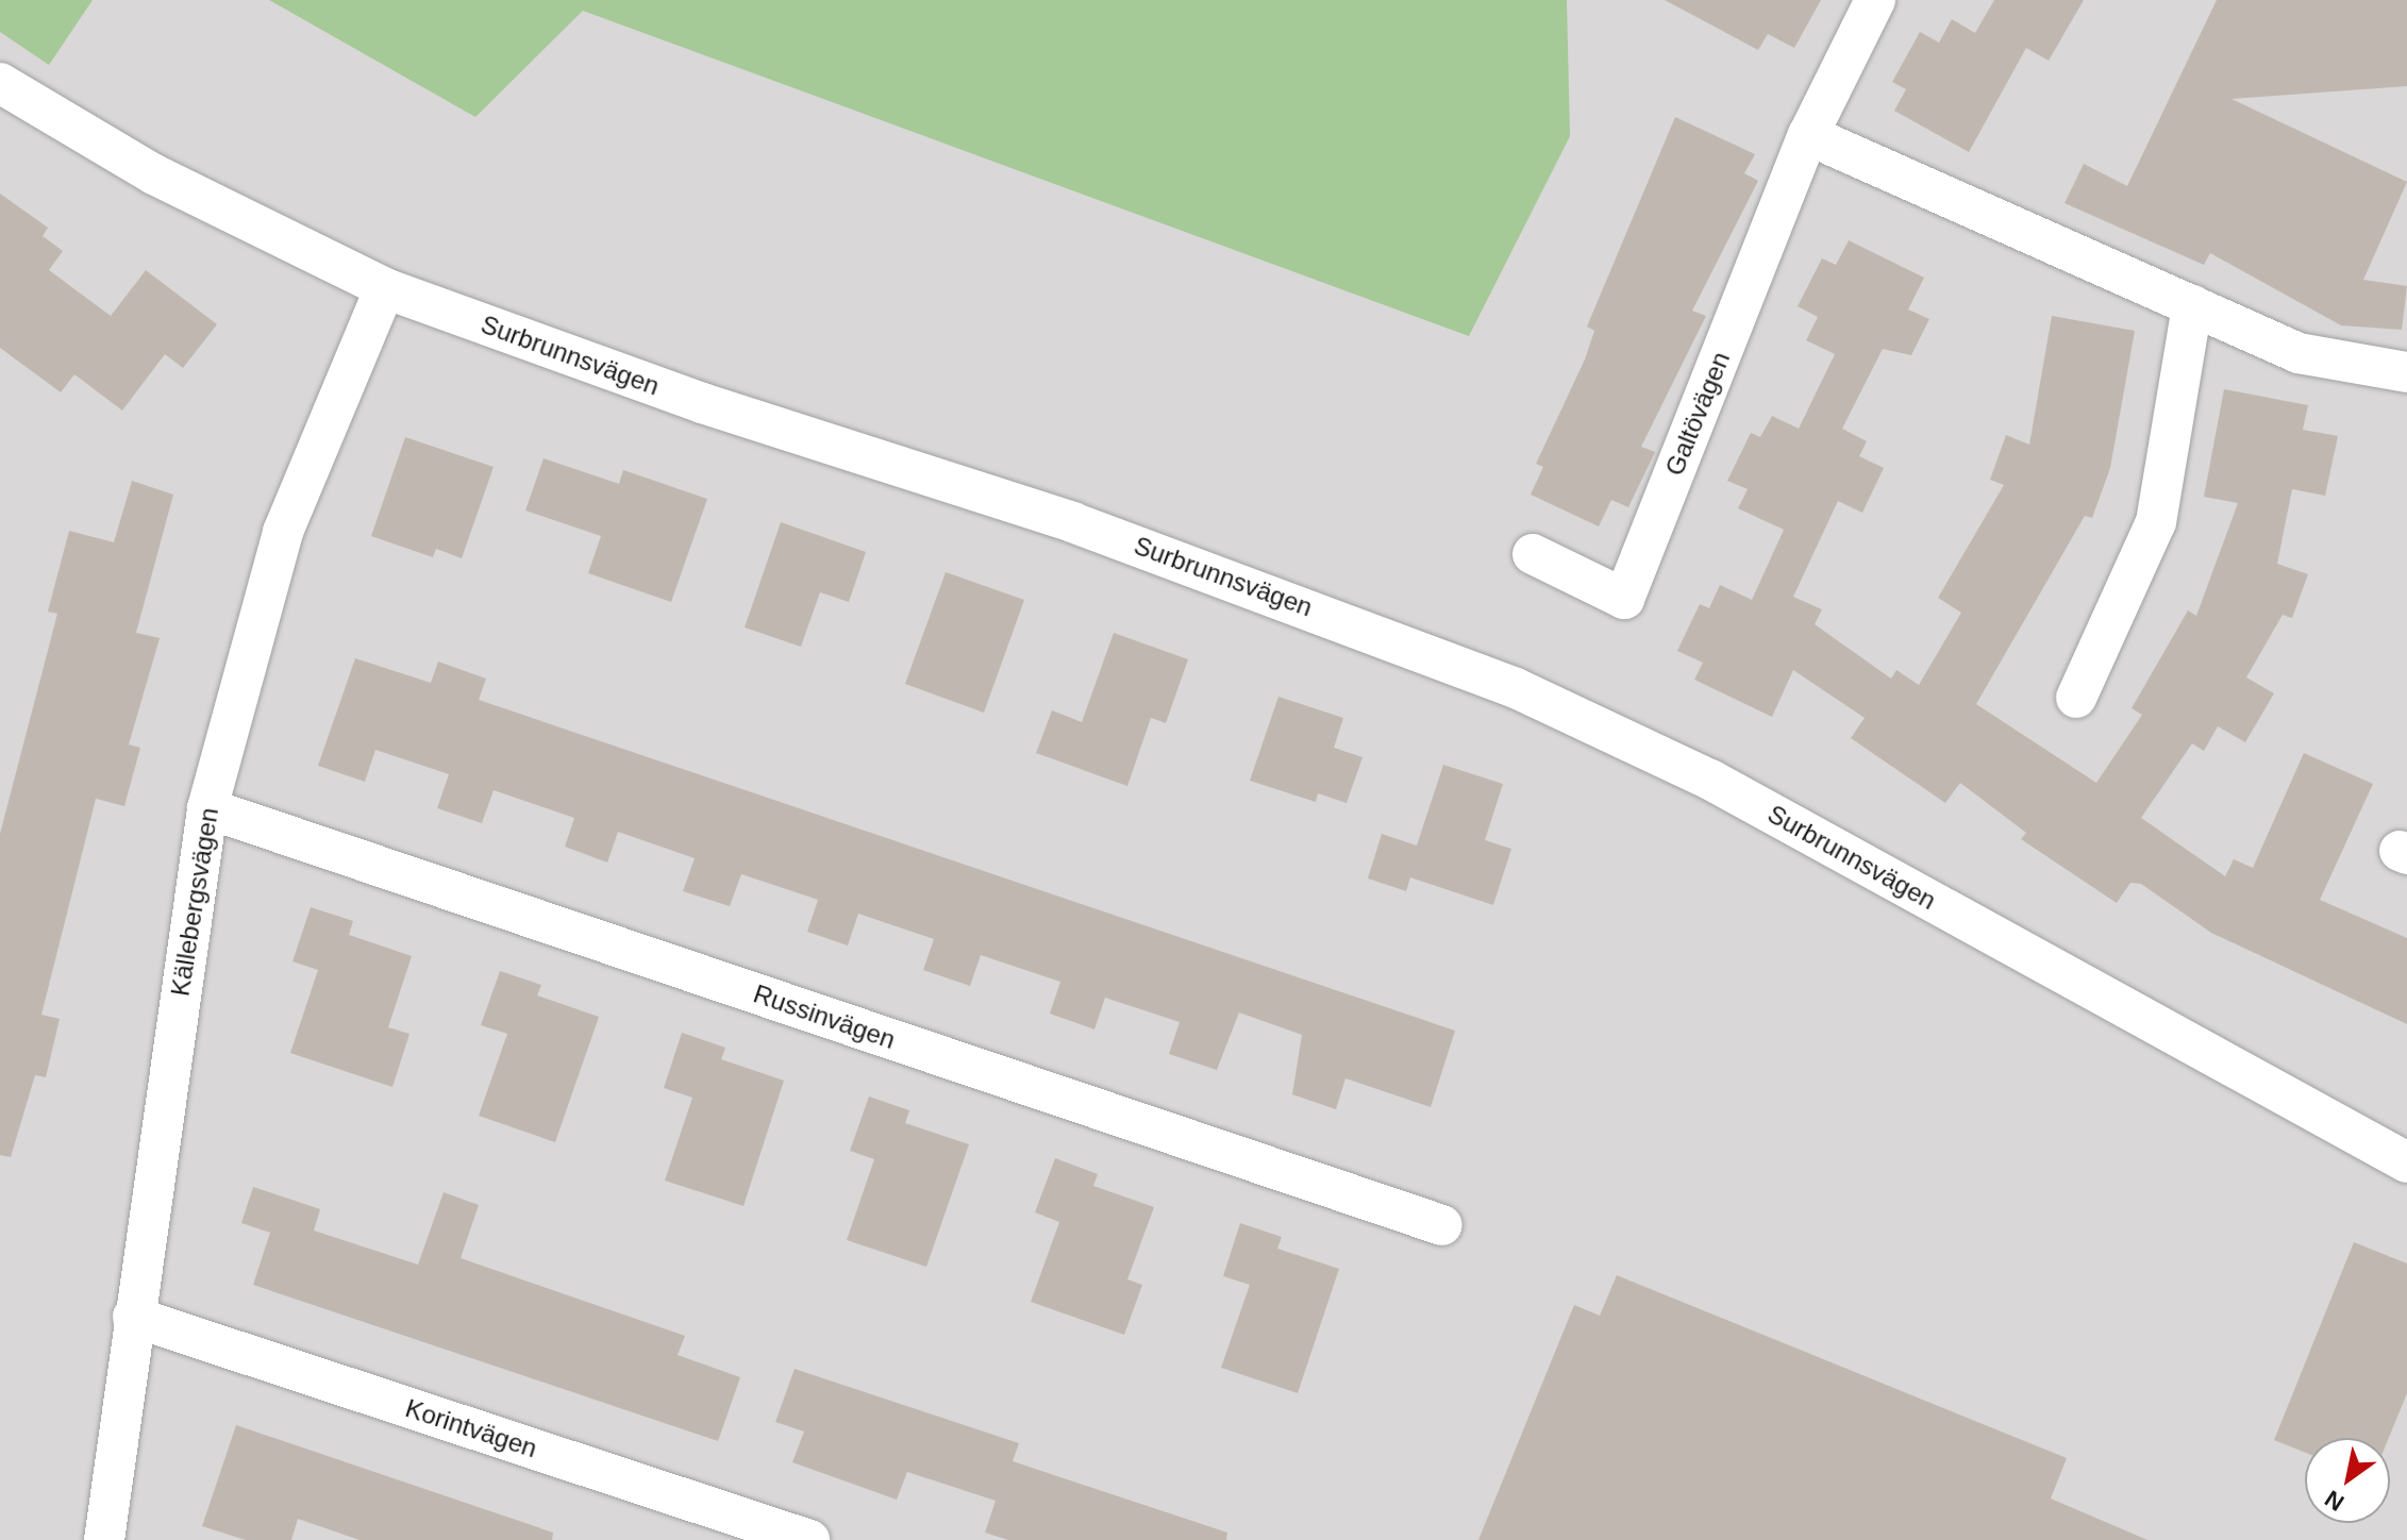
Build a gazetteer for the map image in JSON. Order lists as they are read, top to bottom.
{
  "streets": {
    "street": [
      "Surbrunnsvägen",
      "Galtövägen",
      "Källebergsvägen",
      "Russinvägen",
      "Korintvägen"
    ]
  },
  "crossings": [
    ["Surbrunnsvägen", "Källebergsvägen"],
    ["Källebergsvägen", "Russinvägen"],
    ["Källebergsvägen", "Korintvägen"]
  ],
  "north": "bottom left"
}
